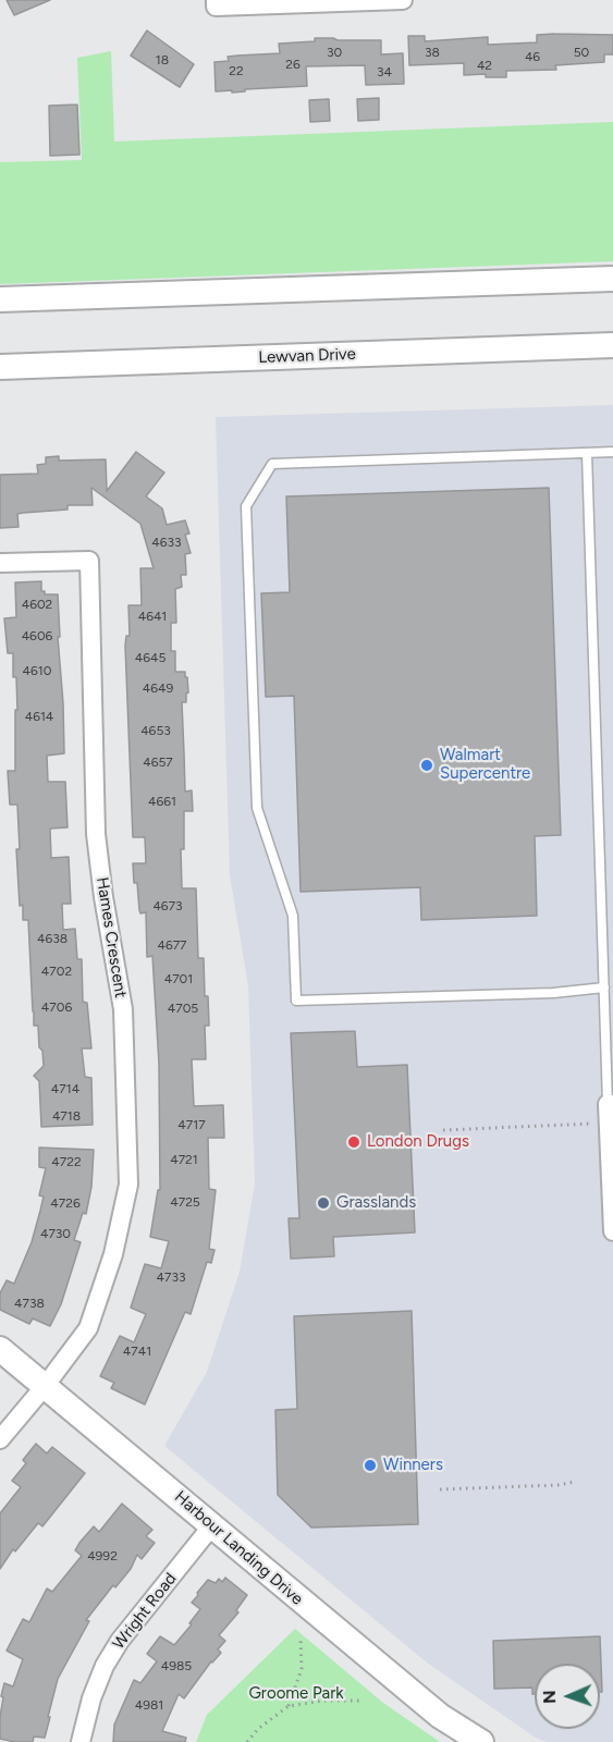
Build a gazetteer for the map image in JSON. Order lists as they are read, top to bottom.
{
  "streets": {
    "main road": ["Lewvan Drive", "Harbour Landing Drive"],
    "street": ["Hames Crescent", "Wright Road"]
  },
  "crossings": [
    ["Hames Crescent", "Harbour Landing Drive"],
    ["Harbour Landing Drive", "Wright Road"]
  ],
  "parks": ["Groome Park"],
  "places": [
    "Walmart Supercentre",
    "London Drugs",
    "Grasslands",
    "Winners"
  ],
  "house_numbers": [
    "30",
    "38",
    "50",
    "46",
    "18",
    "26",
    "42",
    "22",
    "34",
    "4633",
    "4602",
    "4641",
    "4606",
    "4645",
    "4610",
    "4649",
    "4614",
    "4653",
    "4657",
    "4661",
    "4673",
    "4638",
    "4677",
    "4702",
    "4701",
    "4706",
    "4705",
    "4714",
    "4718",
    "4717",
    "4721",
    "4722",
    "4725",
    "4726",
    "4730",
    "4733",
    "4738",
    "4741",
    "4992",
    "4985",
    "4981"
  ],
  "north": "left"
}
